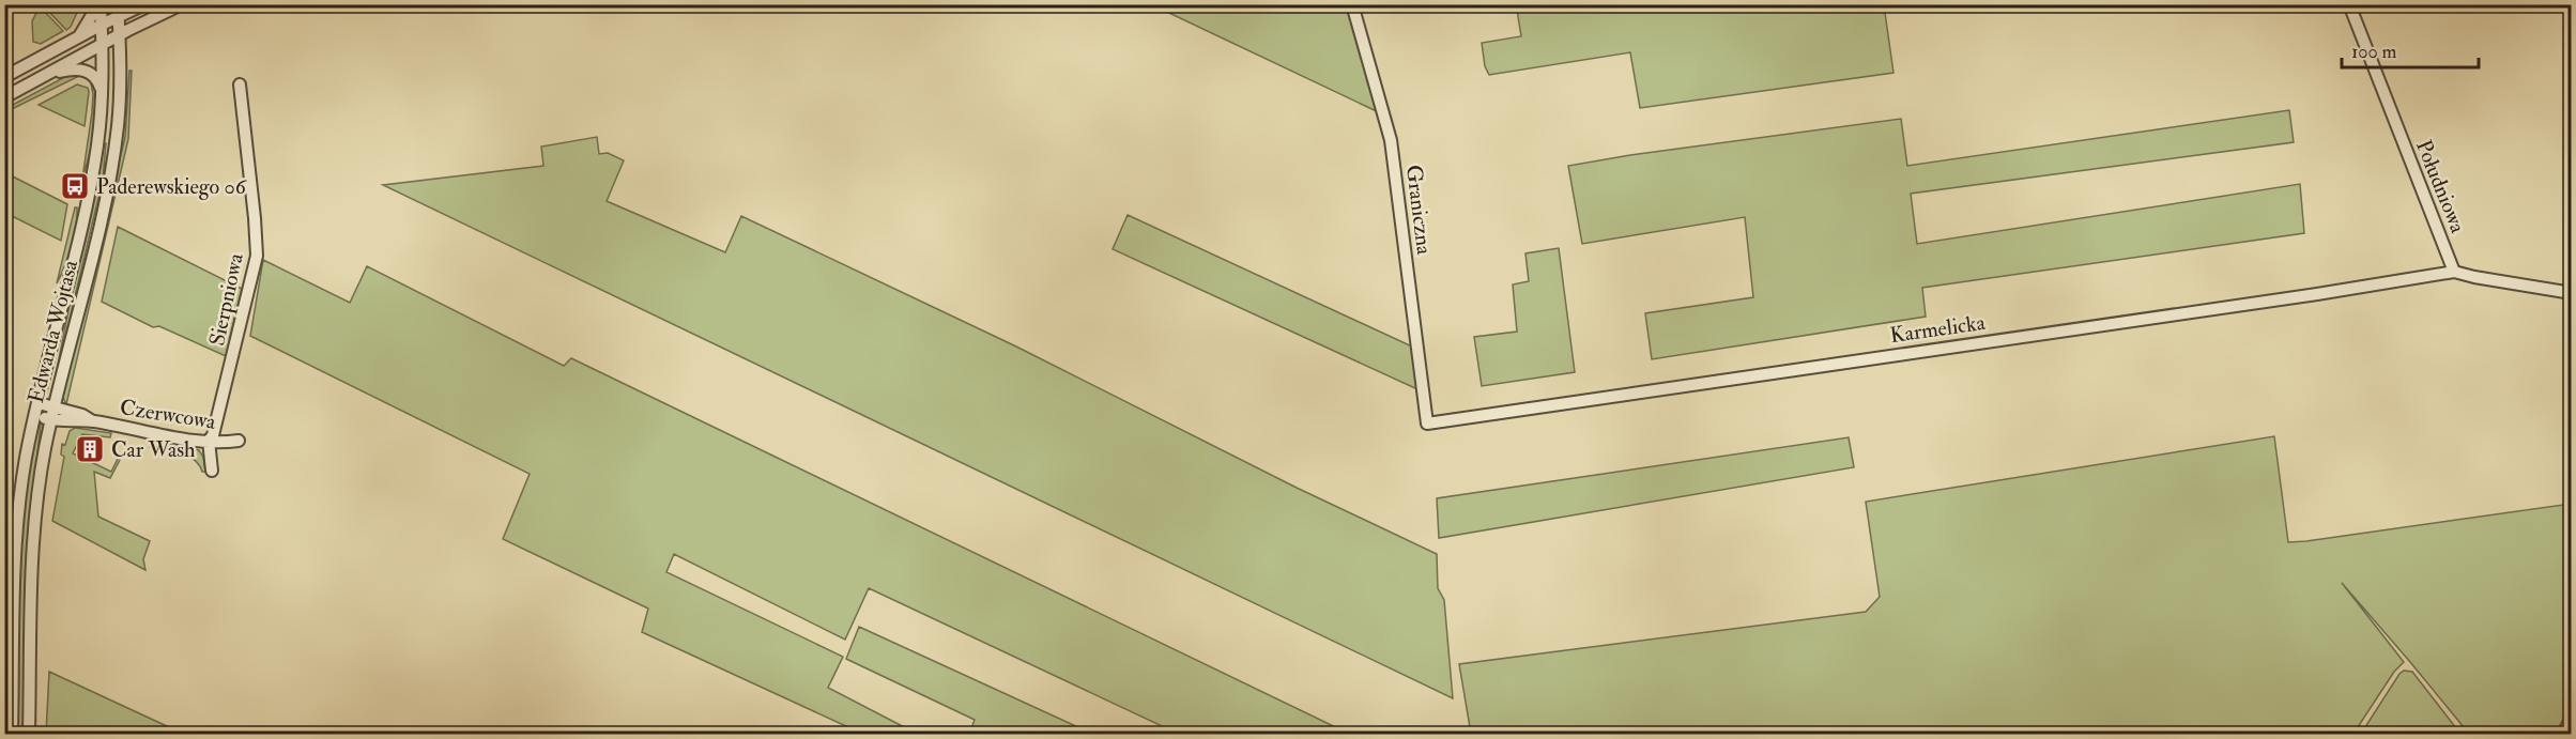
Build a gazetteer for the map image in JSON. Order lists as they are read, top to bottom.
{
  "streets": {
    "street": [
      "Południowa",
      "Graniczna",
      "Sierpniowa",
      "Karmelicka",
      "Edwarda Wojtasa",
      "Czerwcowa"
    ]
  },
  "crossings": [
    ["Południowa", "Karmelicka"],
    ["Graniczna", "Karmelicka"],
    ["Sierpniowa", "Czerwcowa"],
    ["Edwarda Wojtasa", "Czerwcowa"]
  ],
  "places": {
    "bus stop": ["Paderewskiego 06"],
    "building": ["Car Wash"]
  },
  "scale_bar": "100 m"
}
